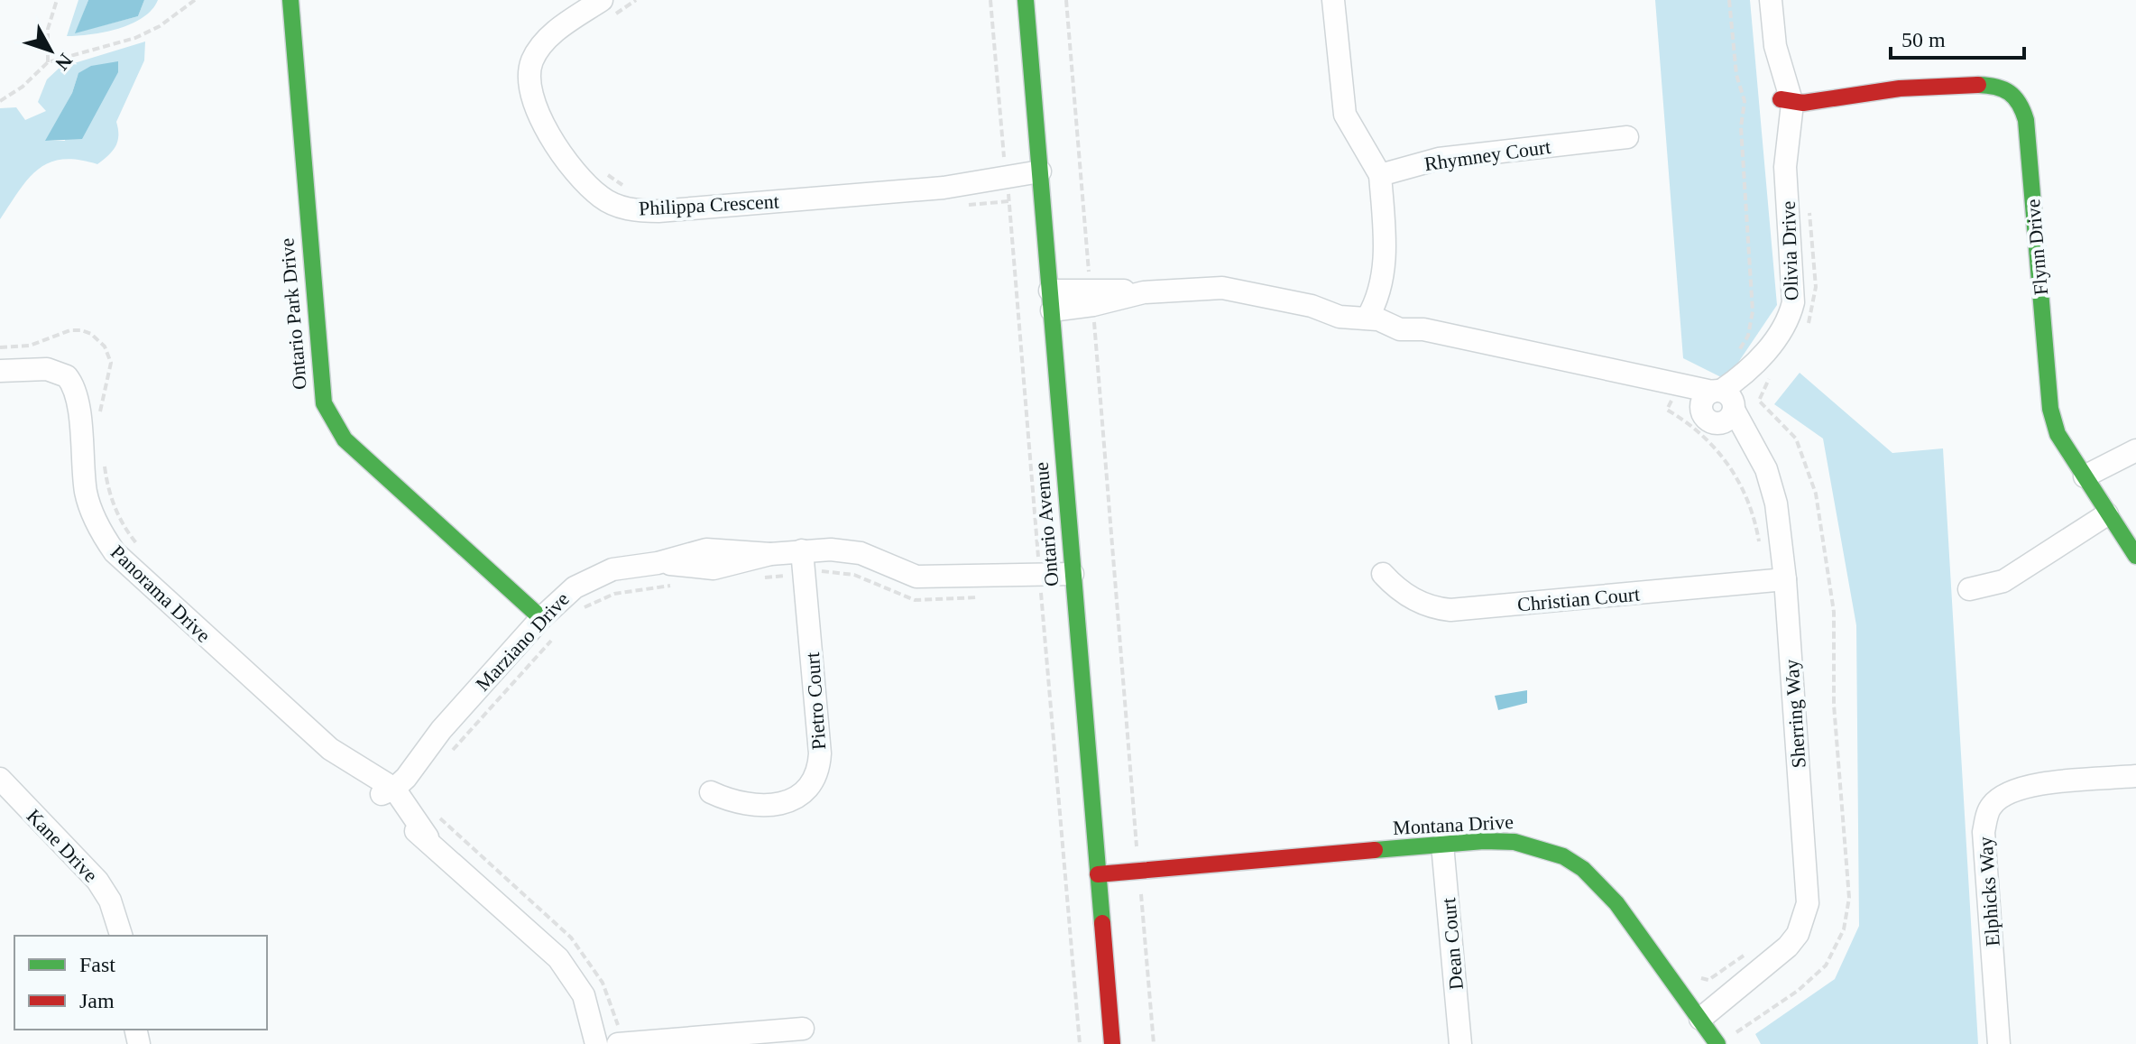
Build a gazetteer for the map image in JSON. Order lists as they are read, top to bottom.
{
  "streets": {
    "street": [
      "Rhymney Court",
      "Philippa Crescent",
      "Flynn Drive",
      "Olivia Drive",
      "Ontario Park Drive",
      "Ontario Avenue",
      "Panorama Drive",
      "Christian Court",
      "Marziano Drive",
      "Pietro Court",
      "Sherring Way",
      "Montana Drive",
      "Kane Drive",
      "Elphicks Way",
      "Dean Court"
    ]
  },
  "crossings": [
    ["Philippa Crescent", "Ontario Avenue"],
    ["Flynn Drive", "Olivia Drive"],
    ["Olivia Drive", "Sherring Way"],
    ["Ontario Park Drive", "Marziano Drive"],
    ["Ontario Avenue", "Marziano Drive"],
    ["Ontario Avenue", "Sherring Way"],
    ["Ontario Avenue", "Montana Drive"],
    ["Panorama Drive", "Marziano Drive"],
    ["Christian Court", "Sherring Way"],
    ["Marziano Drive", "Pietro Court"],
    ["Sherring Way", "Montana Drive"],
    ["Montana Drive", "Dean Court"]
  ],
  "legend": ["Fast", "Jam"],
  "scale_bar": "50 m",
  "north": "bottom right"
}
